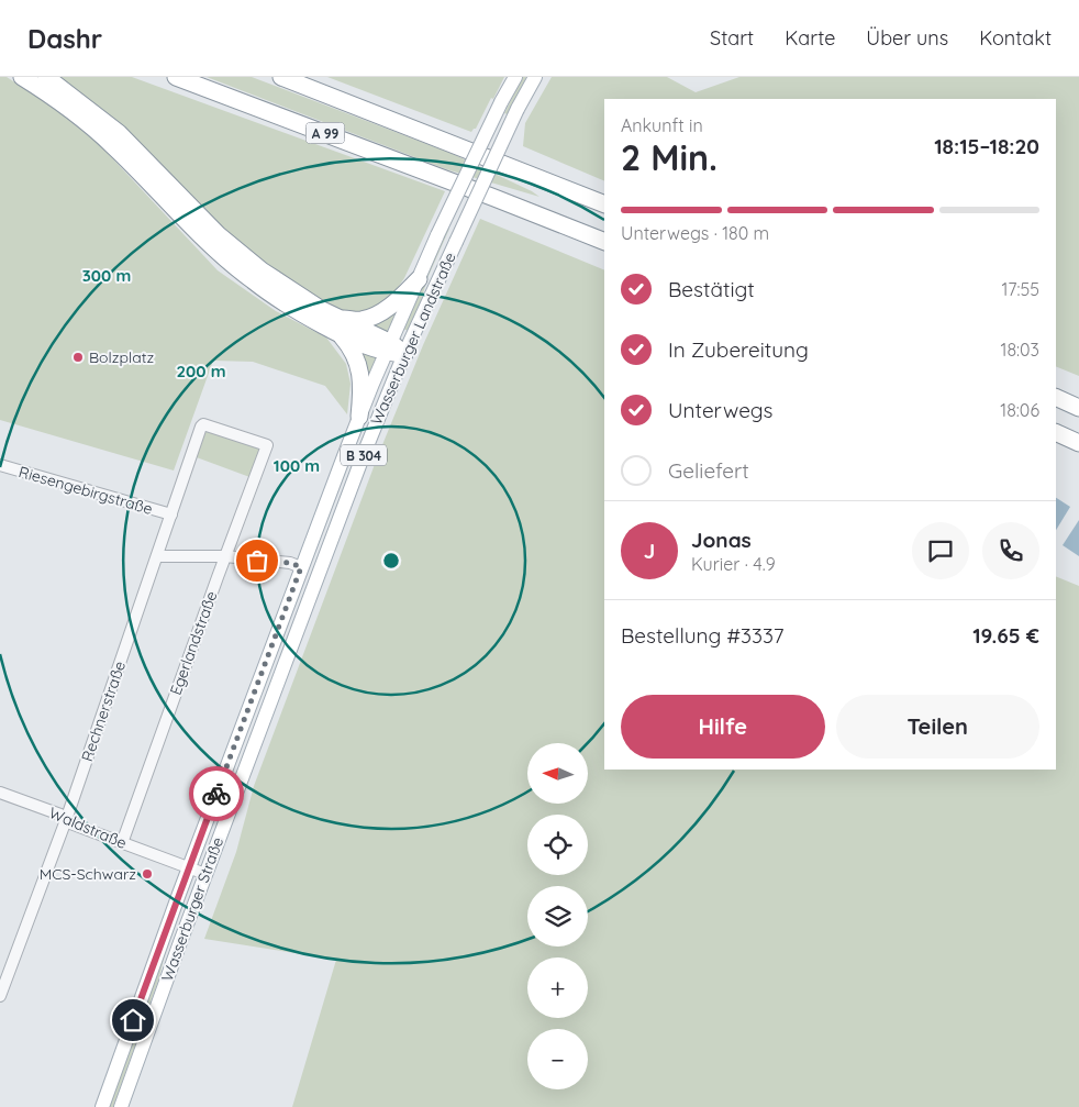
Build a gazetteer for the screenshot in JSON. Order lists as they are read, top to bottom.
{
  "streets": {
    "highway": ["A 99"],
    "main road": ["Wasserburger Landstraße", "B 304", "Wasserburger Straße"],
    "street": [
      "Riesengebirgstraße",
      "Egerlandstraße",
      "Rechnerstraße",
      "Waldstraße"
    ]
  },
  "crossings": [
    ["Wasserburger Landstraße", "Wasserburger Straße"],
    ["Riesengebirgstraße", "Rechnerstraße"],
    ["Egerlandstraße", "Rechnerstraße"],
    ["Egerlandstraße", "Waldstraße"],
    ["Rechnerstraße", "Waldstraße"],
    ["Waldstraße", "Wasserburger Straße"]
  ],
  "places": ["Bolzplatz", "MCS-Schwarz"],
  "north": "left",
  "page": {
    "header": "Dashr",
    "nav": [
      "Start",
      "Karte",
      "Über uns",
      "Kontakt"
    ],
    "heading": ["2 Min.", "Ankunft in", "18:15–18:20"],
    "panel": [
      "Jonas",
      "Kurier · 4.9",
      "Bestellung #3337",
      "19.65 €"
    ],
    "bar": "Unterwegs · 180 m",
    "list": [
      ["Bestätigt", "17:55"],
      ["In Zubereitung", "18:03"],
      ["Unterwegs", "18:06"],
      "Geliefert"
    ],
    "round": "J",
    "buttons": ["Hilfe", "Teilen"],
    "map_buttons": ["+", "−"]
  },
  "rings": ["300 m", "200 m", "100 m"]
}
